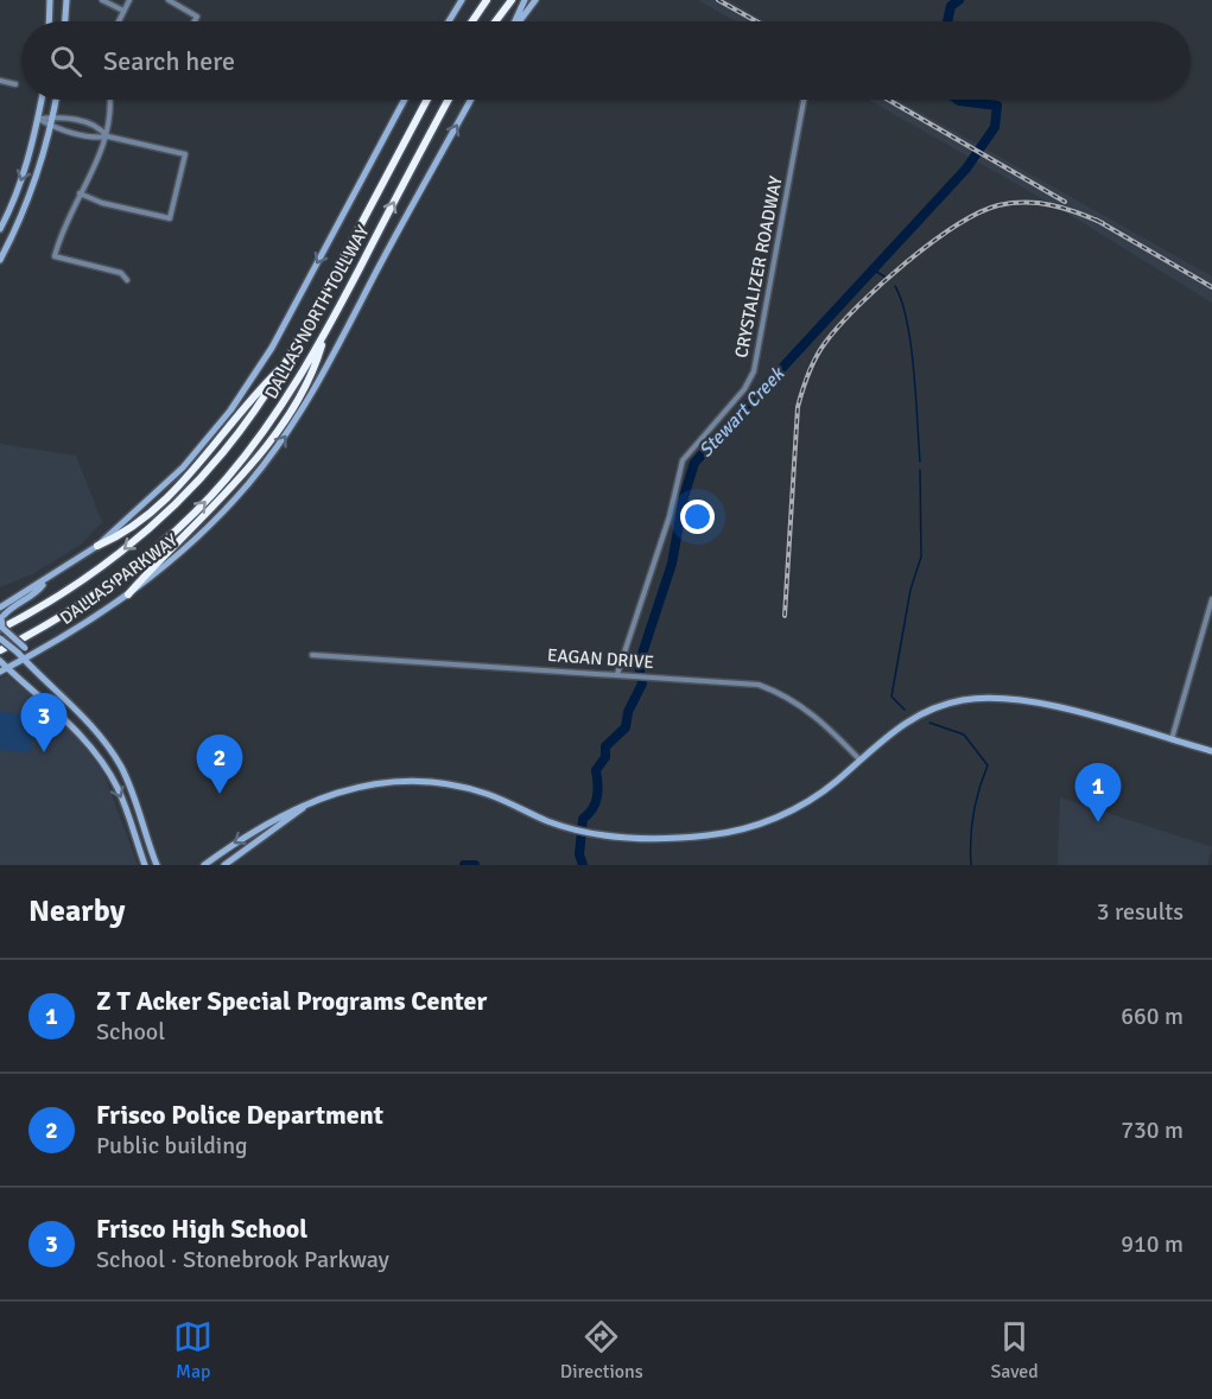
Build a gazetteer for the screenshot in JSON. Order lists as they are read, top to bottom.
{
  "streets": {
    "highway": ["DALLAS NORTH TOLLWAY"],
    "main road": ["DALLAS PARKWAY"],
    "street": ["CRYSTALIZER ROADWAY", "EAGAN DRIVE"]
  },
  "crossings": [
    ["CRYSTALIZER ROADWAY", "EAGAN DRIVE"]
  ],
  "one_way": ["DALLAS PARKWAY"],
  "water": ["Stewart Creek"],
  "page": {
    "search": "Search here",
    "pins": ["3", "2", "1"],
    "heading": ["Nearby", "3 results"],
    "list": [
      {
        "mark": "1",
        "name": "Z T Acker Special Programs Center",
        "note": "School",
        "value": "660 m"
      },
      {
        "mark": "2",
        "name": "Frisco Police Department",
        "note": "Public building",
        "value": "730 m"
      },
      {
        "mark": "3",
        "name": "Frisco High School",
        "note": "School · Stonebrook Parkway",
        "value": "910 m"
      }
    ],
    "nav": ["Map", "Directions", "Saved"]
  }
}
